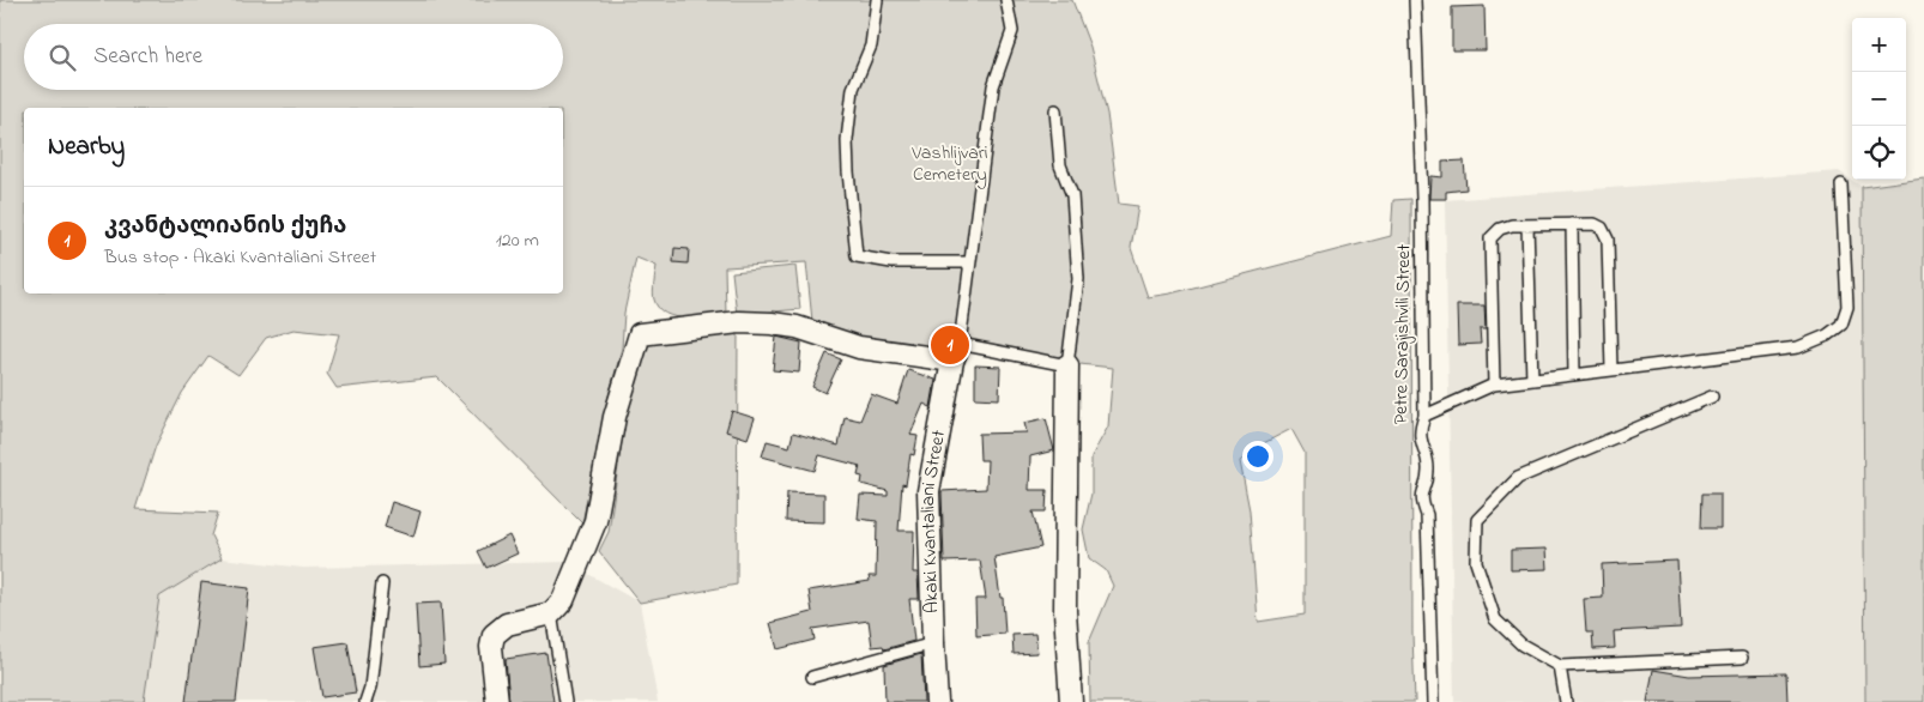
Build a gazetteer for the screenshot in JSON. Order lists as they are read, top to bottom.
{
  "streets": {
    "street": ["Akaki Kvantaliani Street"],
    "lane": ["Petre Sarajishvili Street"]
  },
  "parks": ["Vashlijvari Cemetery"],
  "page": {
    "map_buttons": ["+", "−"],
    "search": "Search here",
    "heading": "Nearby",
    "list": [
      {
        "mark": "1",
        "name": "კვანტალიანის ქუჩა",
        "note": "Bus stop · Akaki Kvantaliani Street",
        "value": "120 m"
      }
    ],
    "pins": "1"
  }
}
